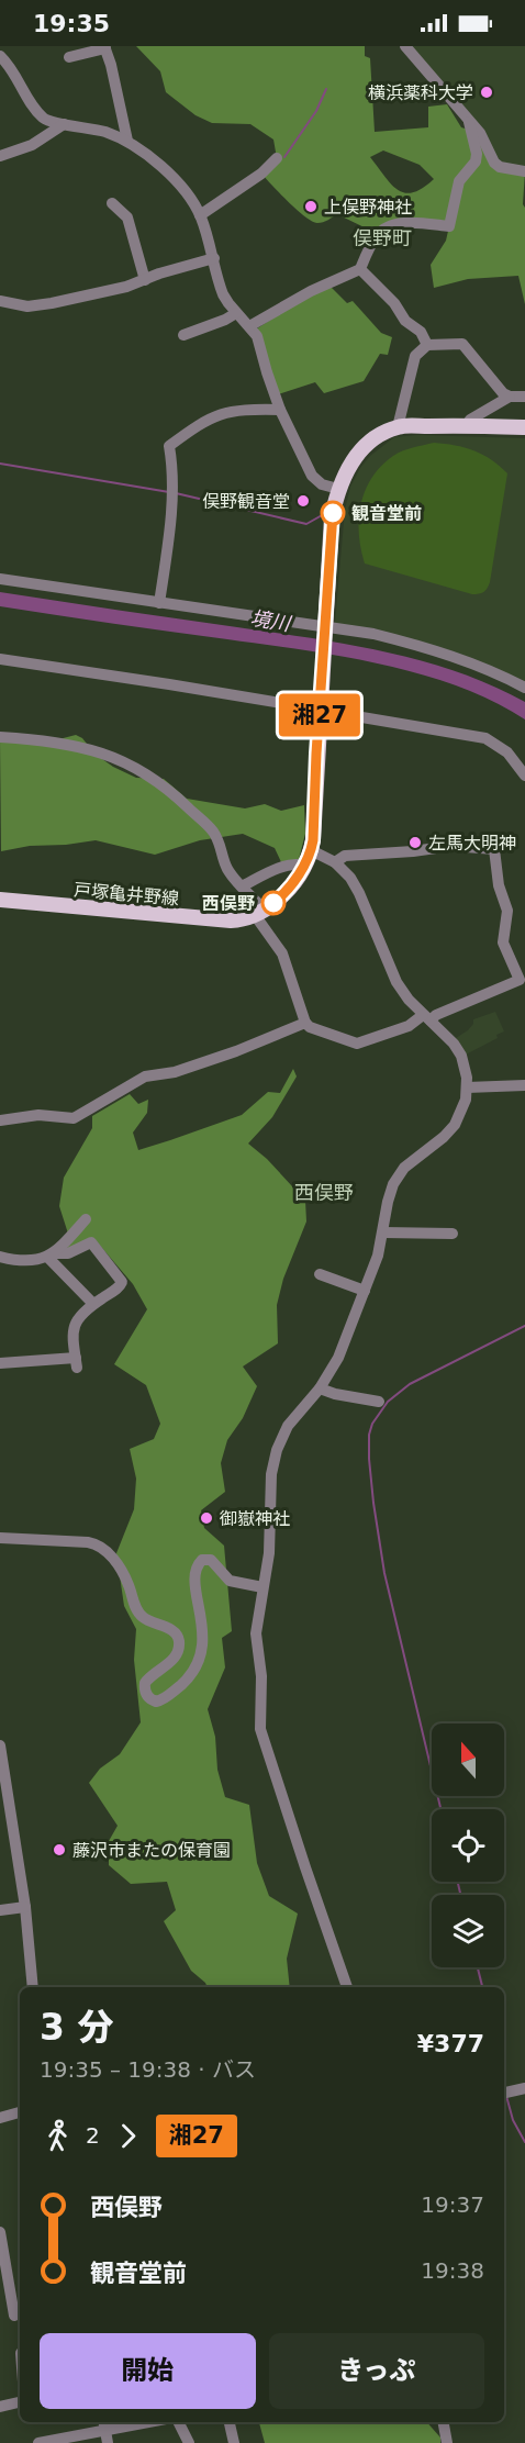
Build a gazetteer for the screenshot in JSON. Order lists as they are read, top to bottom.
{
  "streets": {
    "main road": ["戸塚亀井野線"]
  },
  "districts": ["俣野町", "西俣野"],
  "water": ["境川"],
  "places": [
    "横浜薬科大学",
    "上俣野神社",
    "俣野観音堂",
    "観音堂前",
    "左馬大明神",
    "西俣野",
    "御嶽神社",
    "藤沢市またの保育園"
  ],
  "lines": ["bus line 湘27"],
  "north": "top",
  "page": {
    "status": "19:35",
    "on_map": "湘27",
    "heading": ["3 分", "19:35 – 19:38 · バス", "¥377"],
    "legs": ["2", "湘27"],
    "list": [
      {
        "name": "西俣野",
        "value": "19:37"
      },
      {
        "name": "観音堂前",
        "value": "19:38"
      }
    ],
    "buttons": ["開始", "きっぷ"]
  }
}
